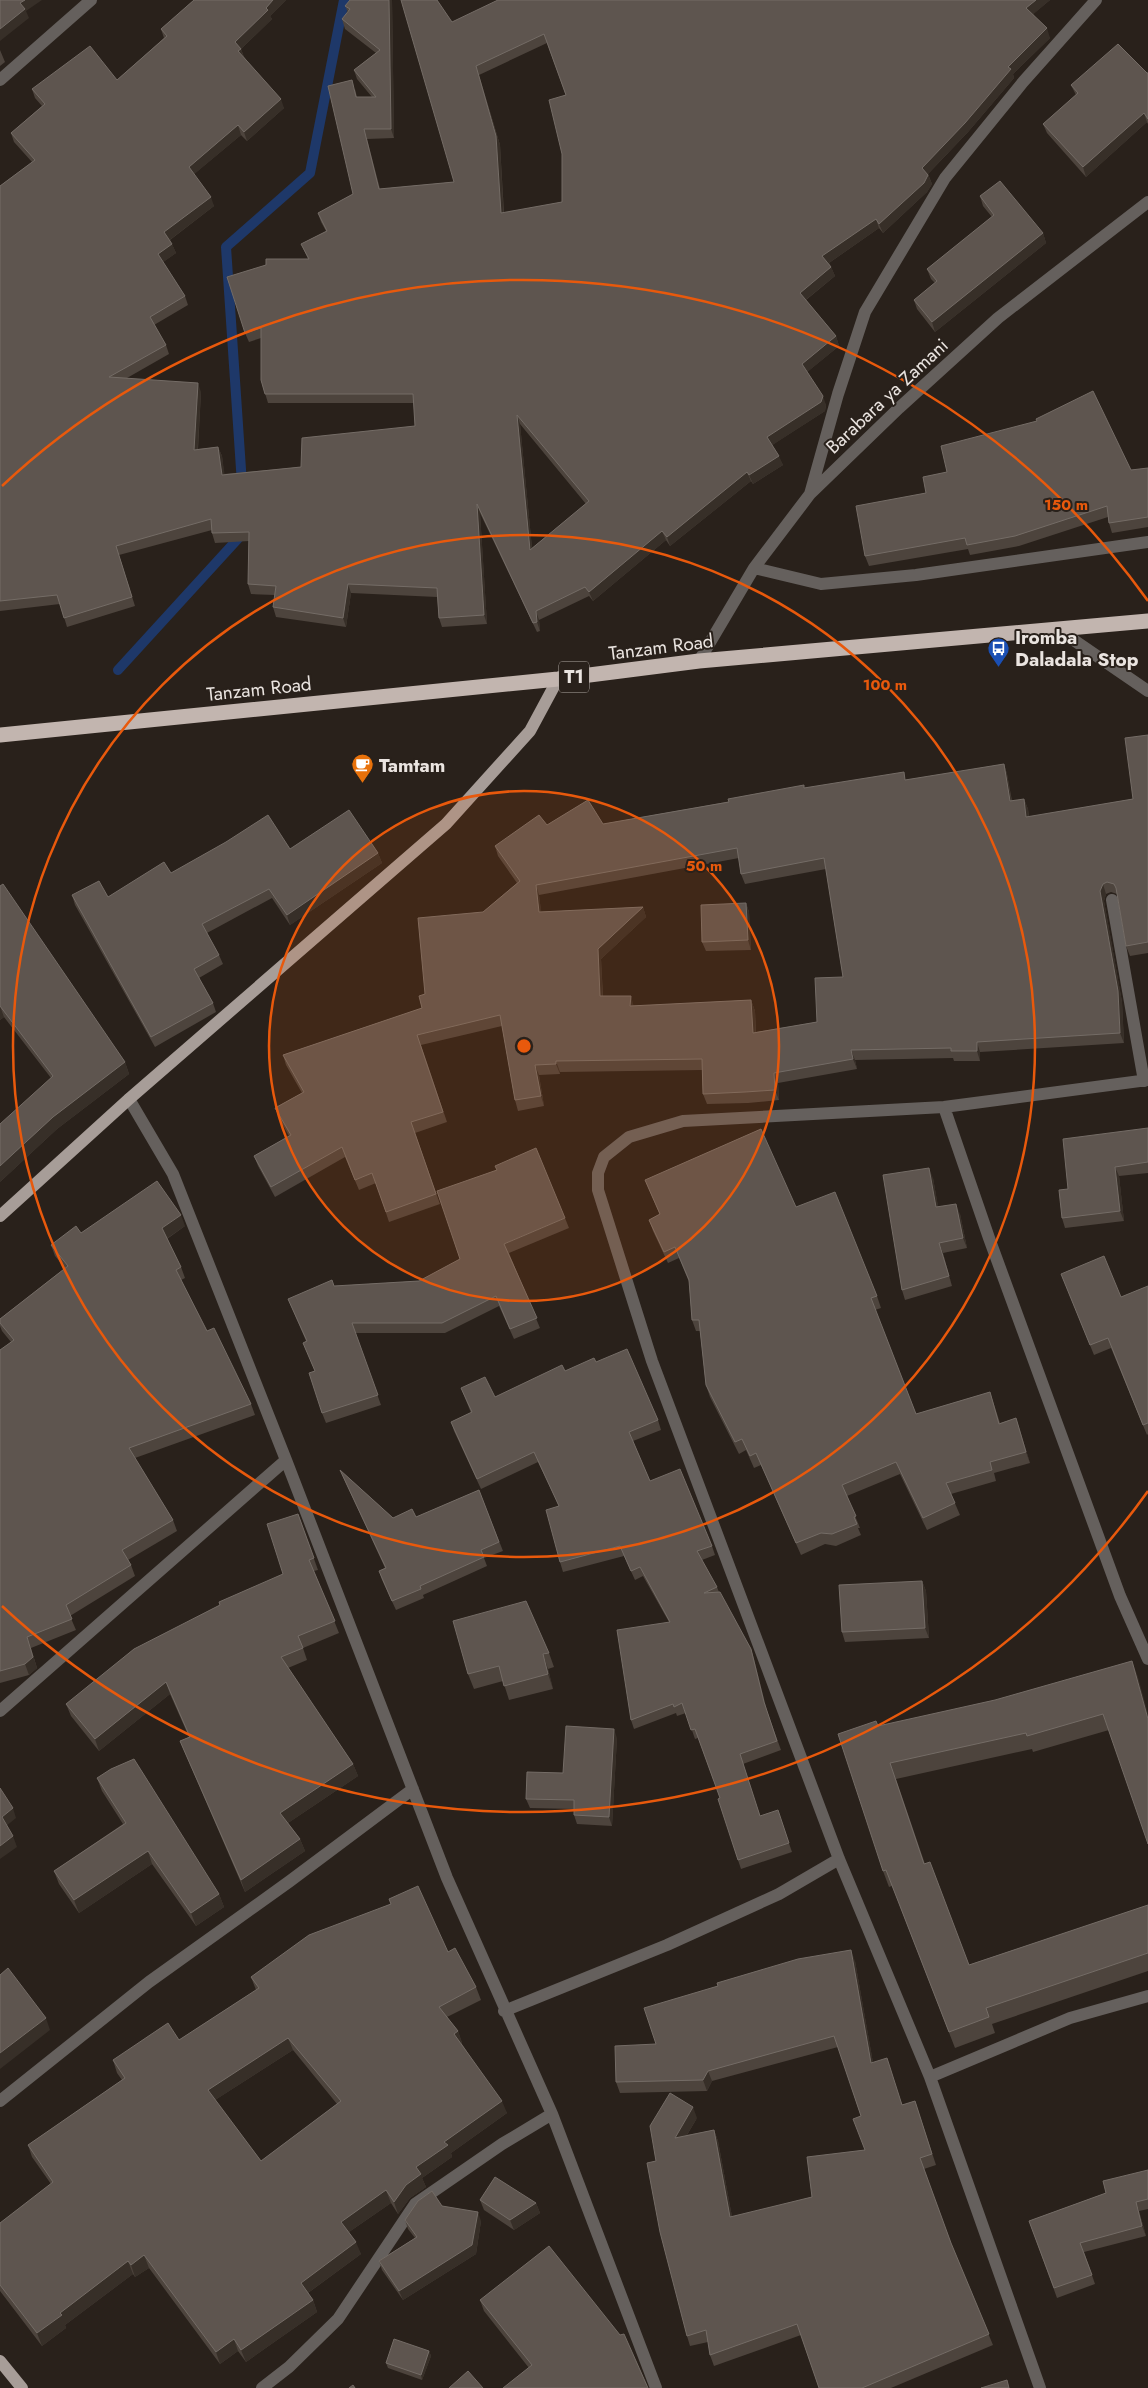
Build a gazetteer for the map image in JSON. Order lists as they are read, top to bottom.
{
  "streets": {
    "highway": ["Tanzam Road", "T1"],
    "street": ["Barabara ya Zamani"]
  },
  "crossings": [
    ["Barabara ya Zamani", "Tanzam Road"]
  ],
  "places": {
    "bus stop": ["Iromba Daladala Stop"],
    "cafe": ["Tamtam"]
  },
  "rings": ["150 m", "100 m", "50 m"]
}
